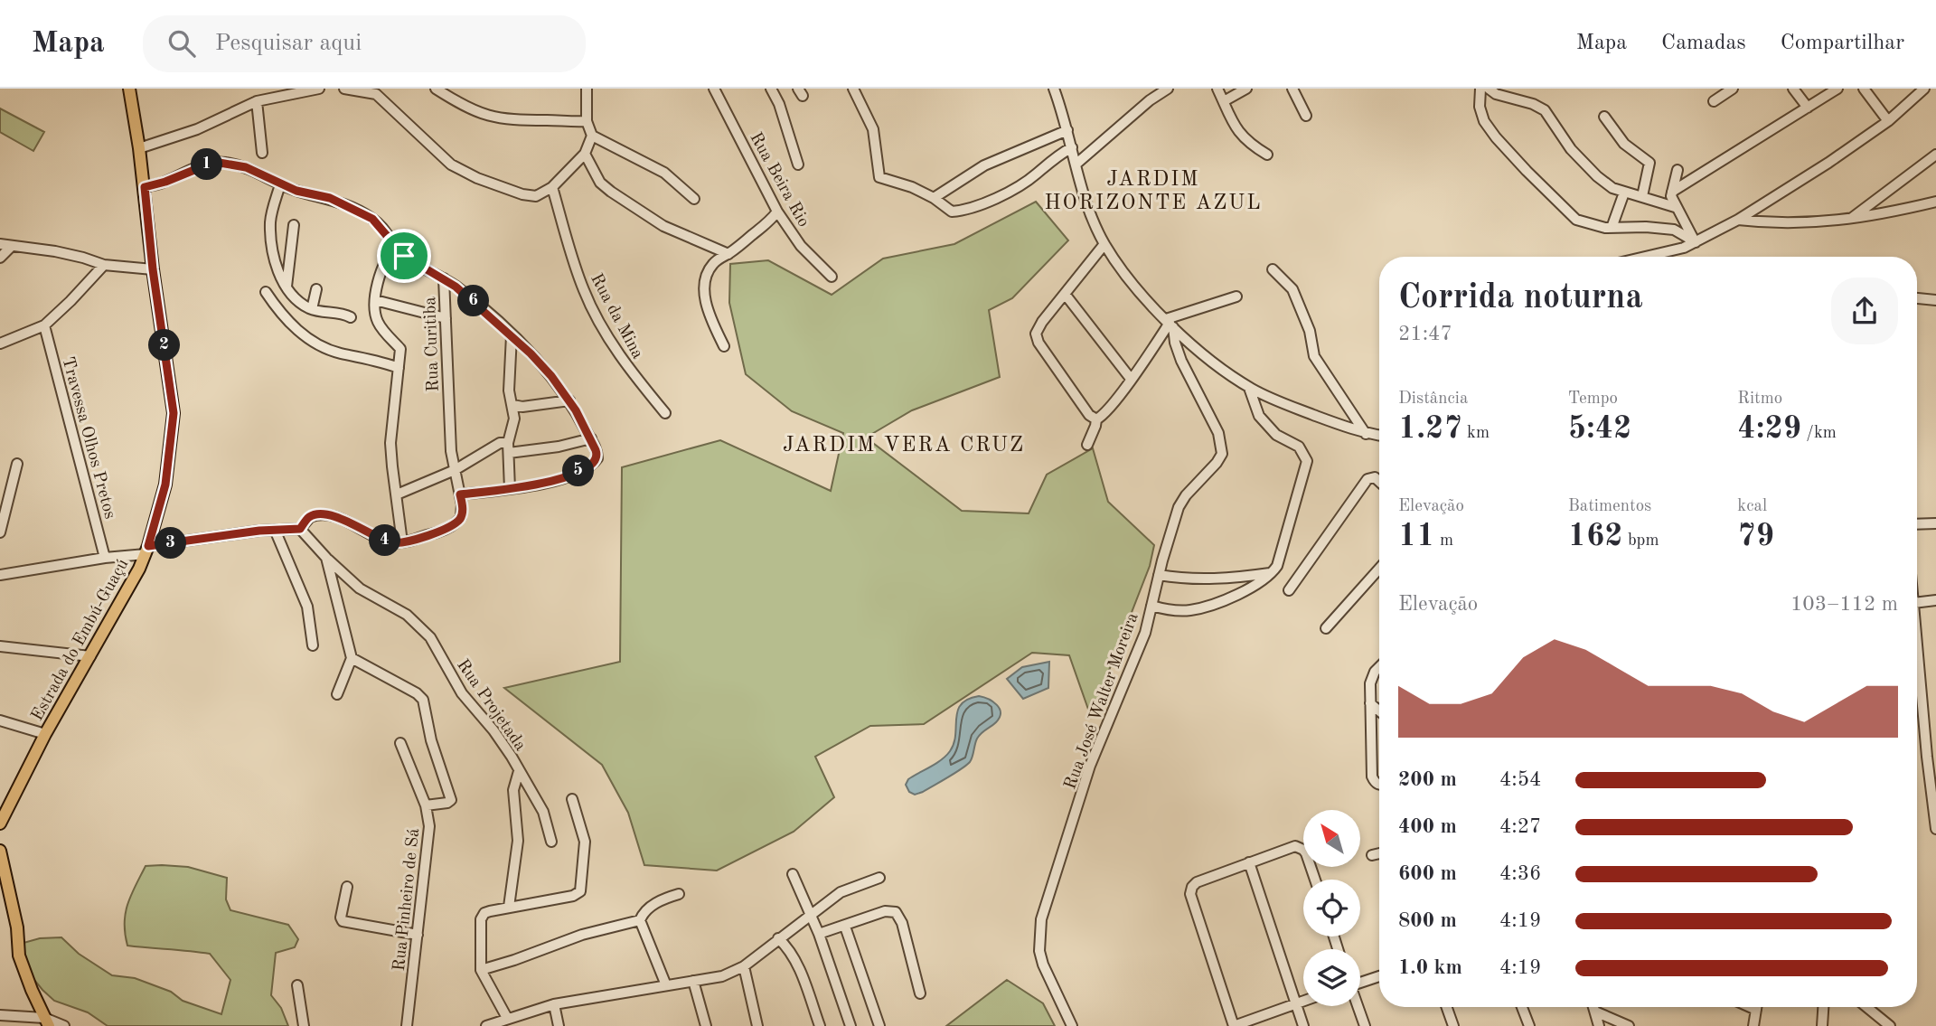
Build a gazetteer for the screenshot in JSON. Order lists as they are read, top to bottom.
{
  "streets": {
    "main road": ["Estrada do Embú-Guaçú"],
    "street": [
      "Rua Beira Rio",
      "Rua da Mina",
      "Rua Curitiba",
      "Travessa Olhos Pretos",
      "Rua José Walter Moreira",
      "Rua Projetada",
      "Rua Pinheiro de Sá"
    ]
  },
  "districts": ["JARDIM HORIZONTE AZUL", "JARDIM VERA CRUZ"],
  "north": "top left",
  "page": {
    "header": "Mapa",
    "search": "Pesquisar aqui",
    "nav": ["Mapa", "Camadas", "Compartilhar"],
    "pins": [
      "1",
      "6",
      "2",
      "5",
      "4",
      "3"
    ],
    "heading": ["Corrida noturna", "21:47"],
    "stats": [
      ["Distância", "1.27 km"],
      ["Tempo", "5:42"],
      ["Ritmo", "4:29 /km"],
      ["Elevação", "11 m"],
      ["Batimentos", "162 bpm"],
      ["kcal", "79"]
    ],
    "chart": ["Elevação", "103–112 m"],
    "list": [
      {
        "name": "200 m",
        "note": "4:54"
      },
      {
        "name": "400 m",
        "note": "4:27"
      },
      {
        "name": "600 m",
        "note": "4:36"
      },
      {
        "name": "800 m",
        "note": "4:19"
      },
      {
        "name": "1.0 km",
        "note": "4:19"
      }
    ]
  }
}
